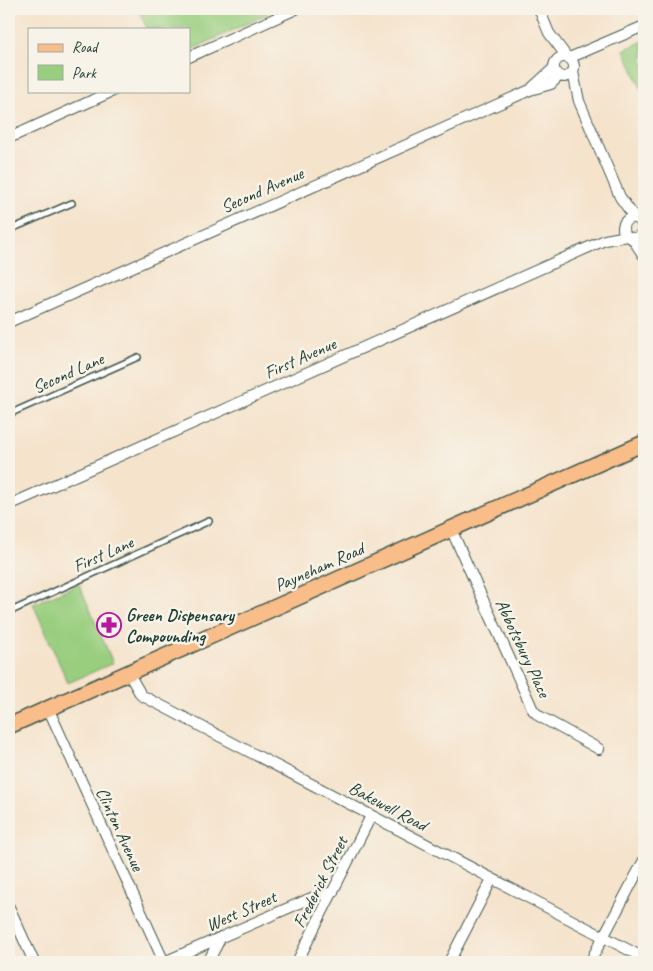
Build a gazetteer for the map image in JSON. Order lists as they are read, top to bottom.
{
  "streets": {
    "main road": ["Payneham Road"],
    "street": [
      "Second Avenue",
      "First Avenue",
      "Abbotsbury Place",
      "Bakewell Road",
      "Clinton Avenue",
      "Frederick Street",
      "West Street"
    ],
    "lane": ["Second Lane", "First Lane"]
  },
  "crossings": [
    ["Payneham Road", "Abbotsbury Place"],
    ["Payneham Road", "Bakewell Road"],
    ["Payneham Road", "Clinton Avenue"],
    ["Bakewell Road", "Frederick Street"],
    ["Clinton Avenue", "West Street"],
    ["Frederick Street", "West Street"]
  ],
  "places": {
    "pharmacy": ["Green Dispensary Compounding"]
  },
  "legend": ["Road", "Park"]
}
